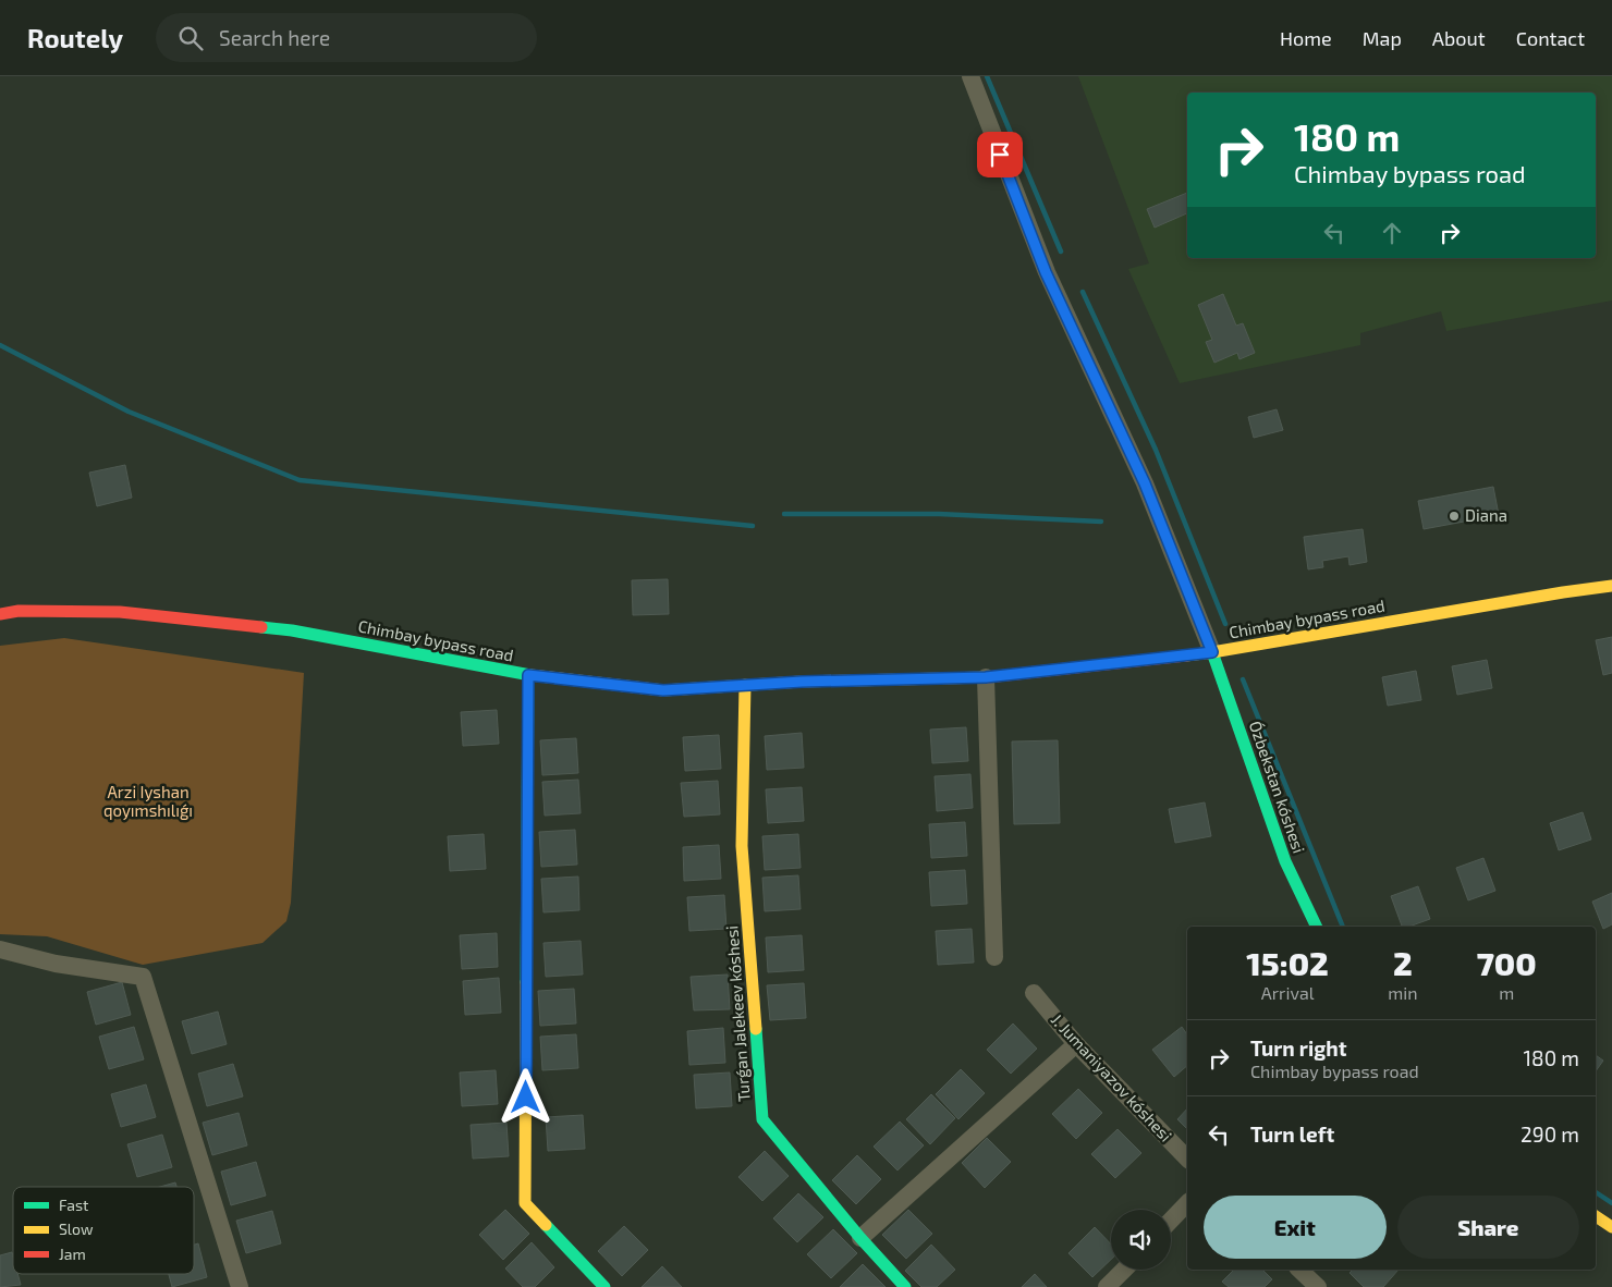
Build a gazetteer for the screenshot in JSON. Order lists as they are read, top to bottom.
{
  "streets": {
    "main road": ["Chimbay bypass road", "Ózbekstan kóshesi", "Turǵan Jalekeev kóshesi"],
    "street": ["J. Jumaniyazov kóshesi"]
  },
  "crossings": [
    ["Chimbay bypass road", "Ózbekstan kóshesi"],
    ["Chimbay bypass road", "Turǵan Jalekeev kóshesi"]
  ],
  "parks": ["Arzi Iyshan qoyımshılıǵı"],
  "places": ["Diana"],
  "legend": ["Fast", "Slow", "Jam"],
  "page": {
    "header": "Routely",
    "search": "Search here",
    "nav": [
      "Home",
      "Map",
      "About",
      "Contact"
    ],
    "turn": ["180 m", "Chimbay bypass road"],
    "eta": [
      "15:02",
      "Arrival",
      "2",
      "min",
      "700",
      "m"
    ],
    "list": [
      {
        "name": "Turn right",
        "note": "Chimbay bypass road",
        "value": "180 m"
      },
      {
        "name": "Turn left",
        "value": "290 m"
      }
    ],
    "buttons": ["Exit", "Share"]
  }
}
